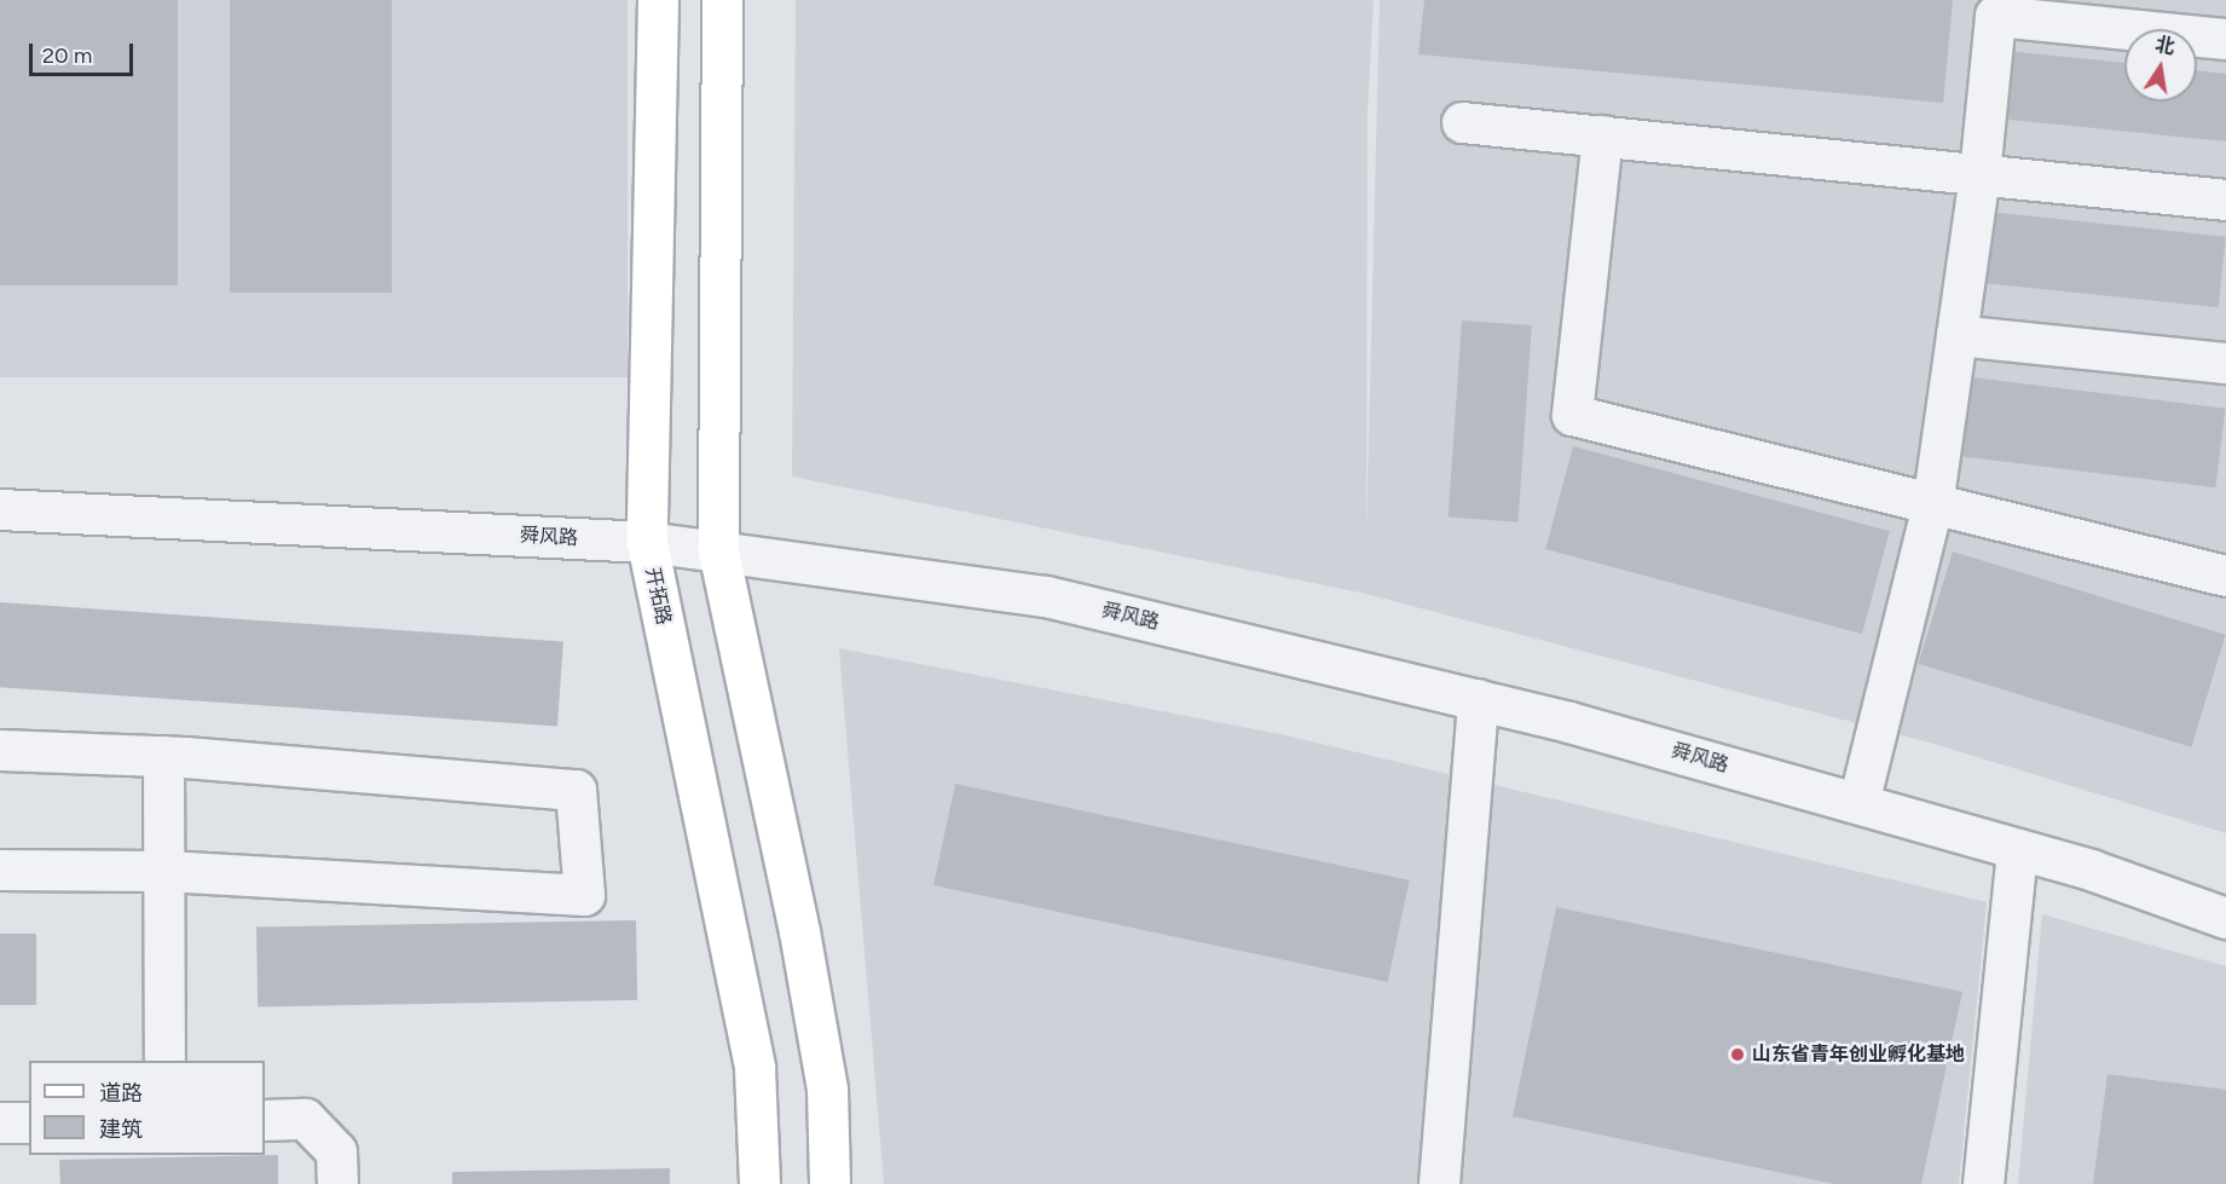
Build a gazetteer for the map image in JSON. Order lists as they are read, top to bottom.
{
  "streets": {
    "main road": ["开拓路"],
    "street": ["舜风路"]
  },
  "crossings": [
    ["舜风路", "开拓路"]
  ],
  "places": ["山东省青年创业孵化基地"],
  "legend": ["道路", "建筑"],
  "scale_bar": "20 m",
  "north": "top"
}
